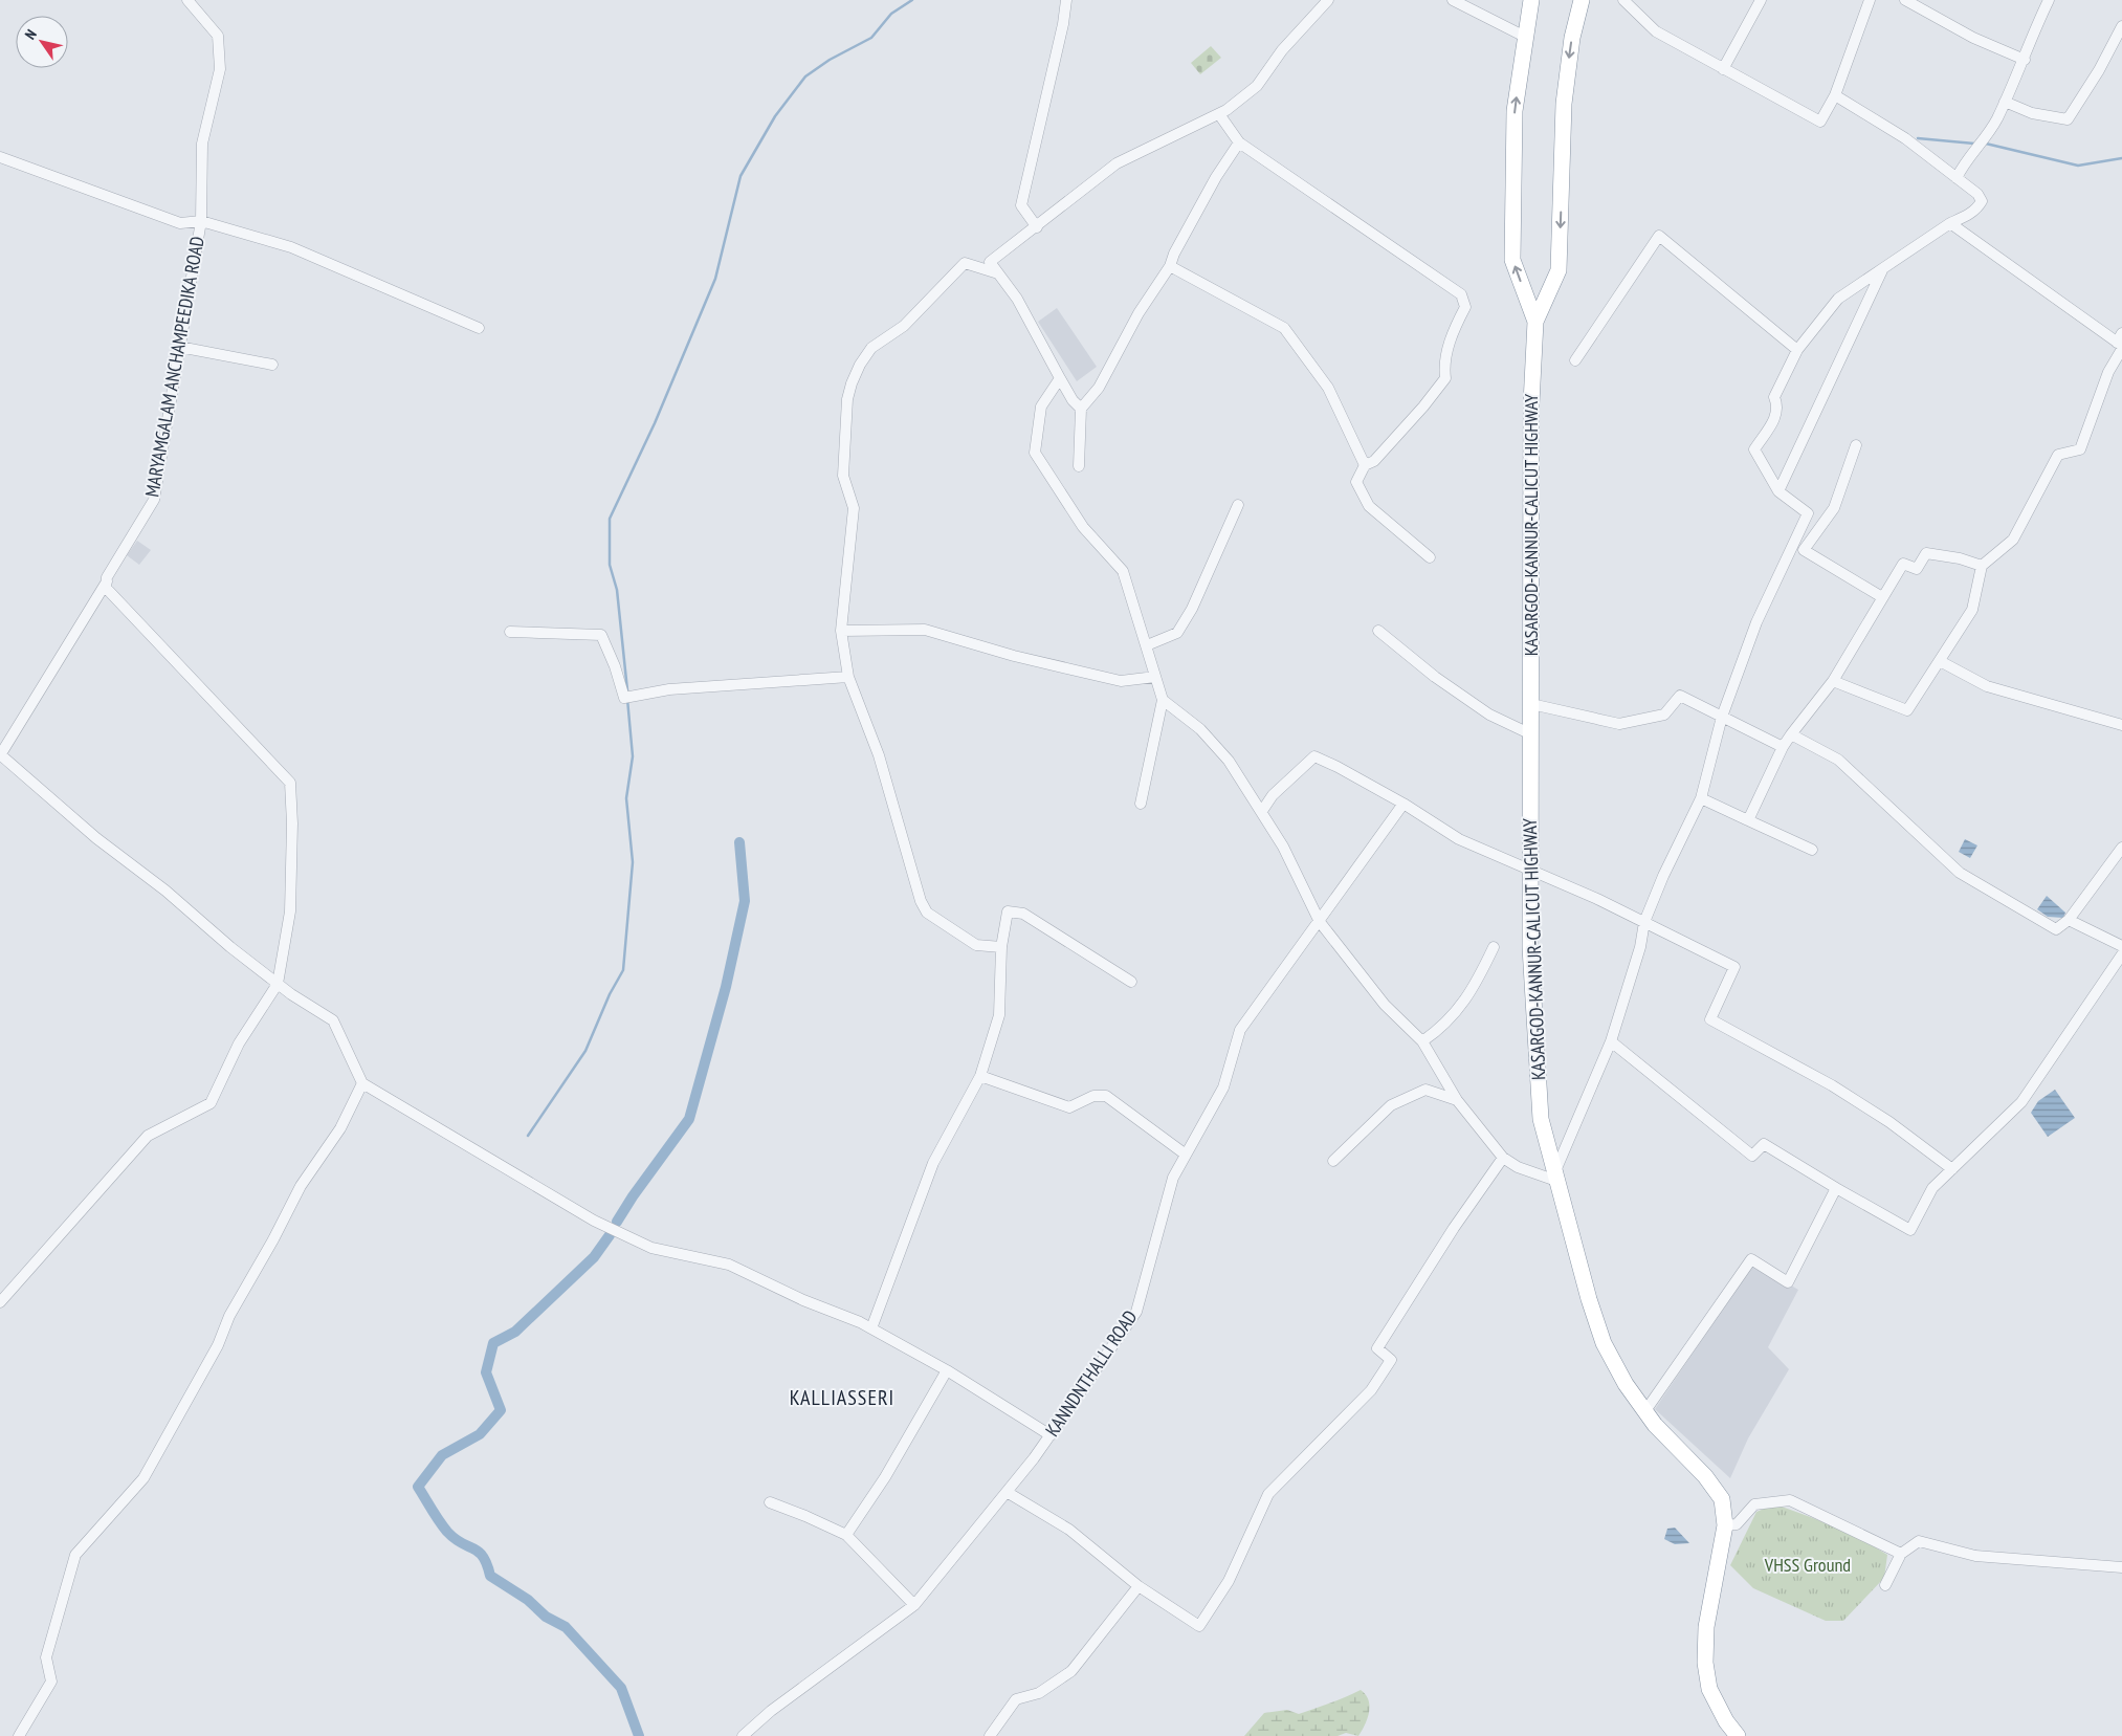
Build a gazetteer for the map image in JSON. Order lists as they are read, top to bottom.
{
  "streets": {
    "highway": ["KASARGOD-KANNUR-CALICUT HIGHWAY"],
    "street": ["MARYAMGALAM ANCHAMPEEDIKA ROAD", "KANNDNTHALLI ROAD"]
  },
  "districts": ["KALLIASSERI"],
  "parks": ["VHSS Ground"],
  "north": "top left"
}
